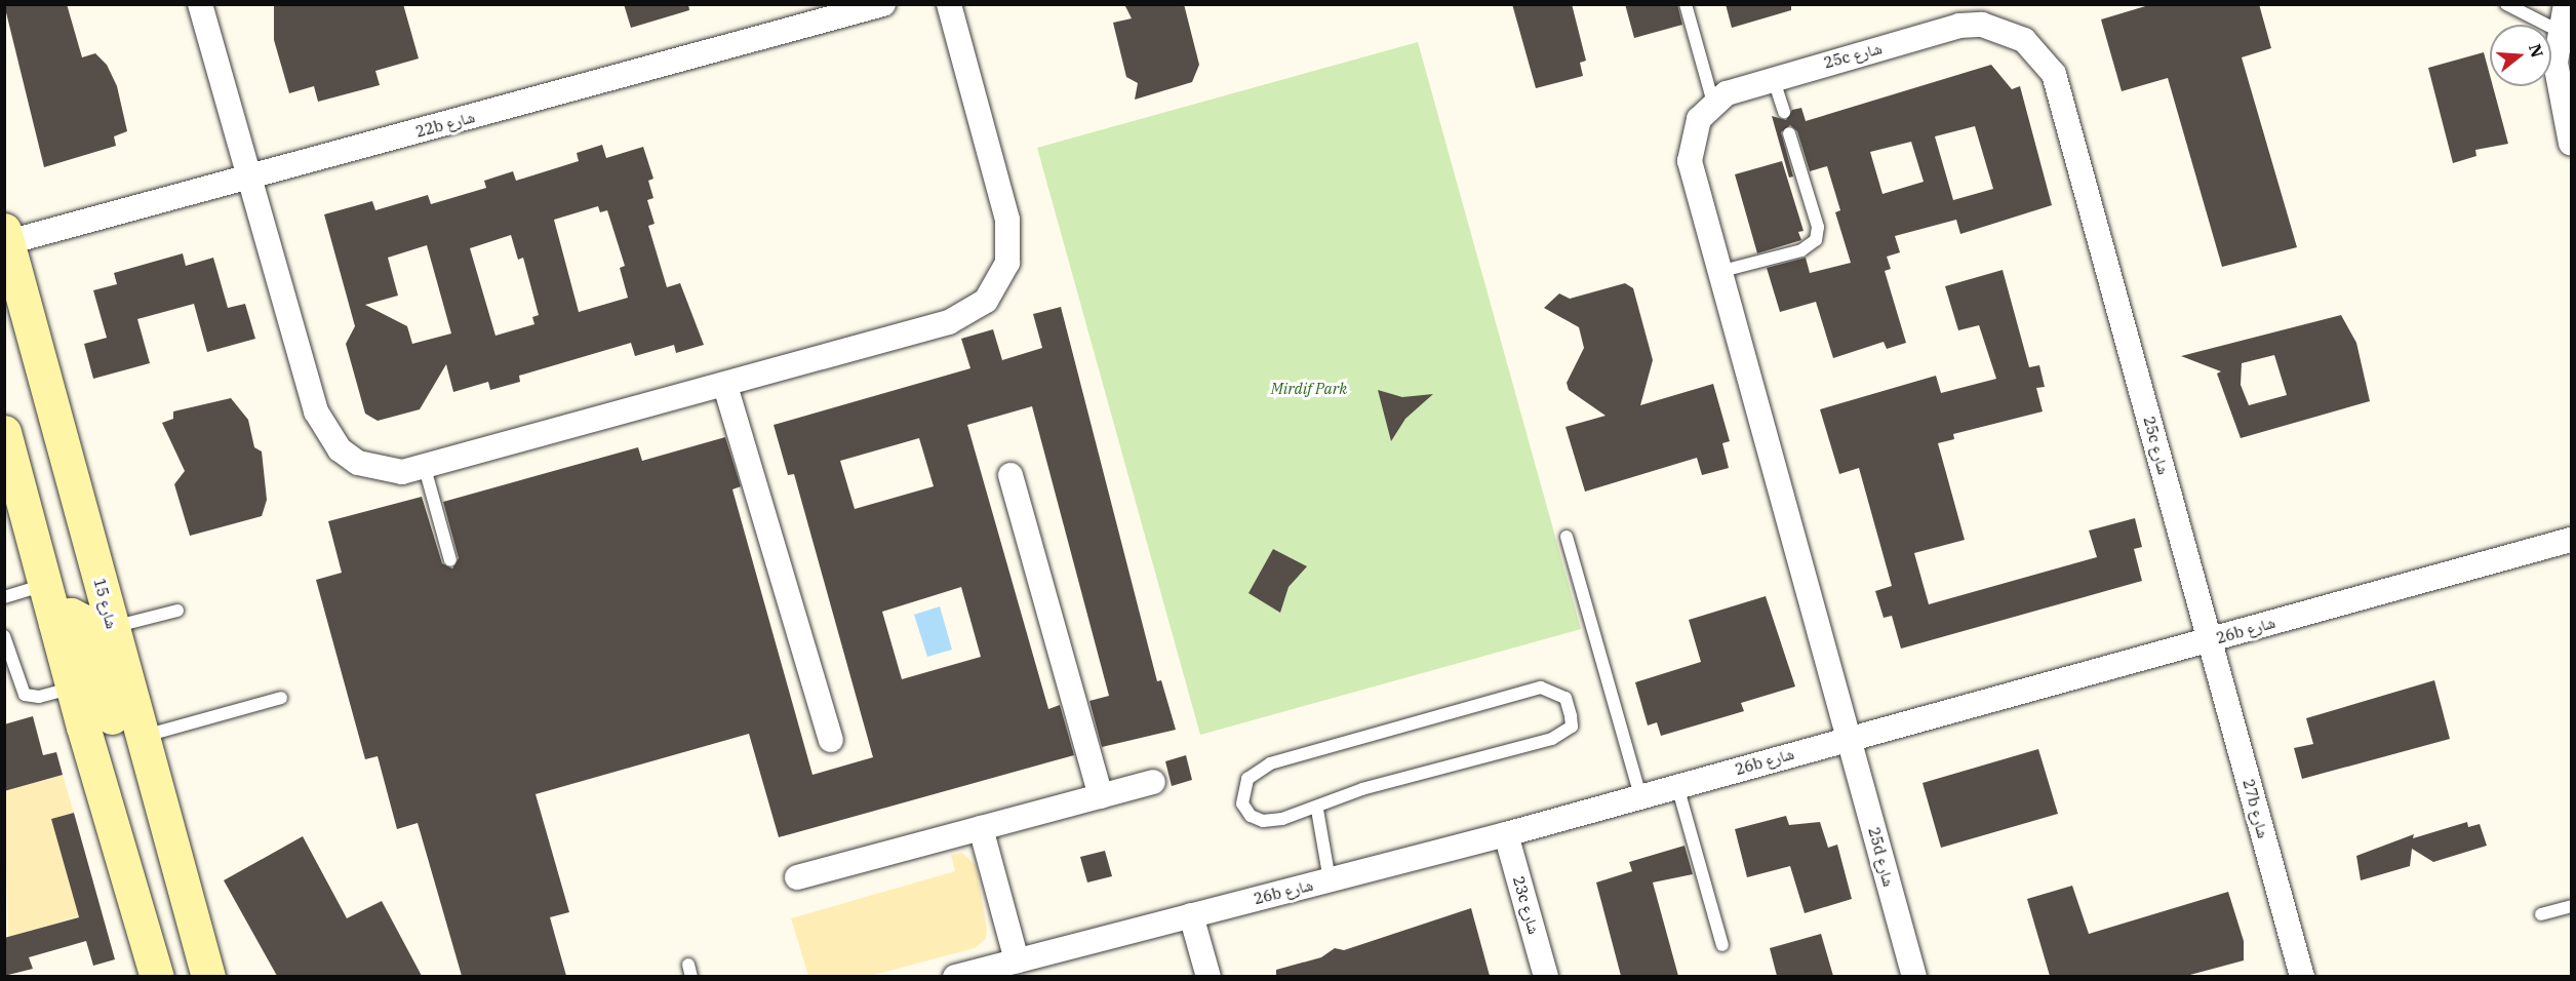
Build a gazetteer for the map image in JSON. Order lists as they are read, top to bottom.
{
  "streets": {
    "street": [
      "25c شارع",
      "22b شارع",
      "شارع 15",
      "26b شارع",
      "27b شارع",
      "25d شارع",
      "23c شارع"
    ]
  },
  "crossings": [
    ["25c شارع", "26b شارع"],
    ["25c شارع", "27b شارع"],
    ["25c شارع", "25d شارع"],
    ["22b شارع", "شارع 15"],
    ["26b شارع", "27b شارع"],
    ["26b شارع", "25d شارع"],
    ["26b شارع", "23c شارع"]
  ],
  "parks": ["Mirdif Park"],
  "north": "right"
}
